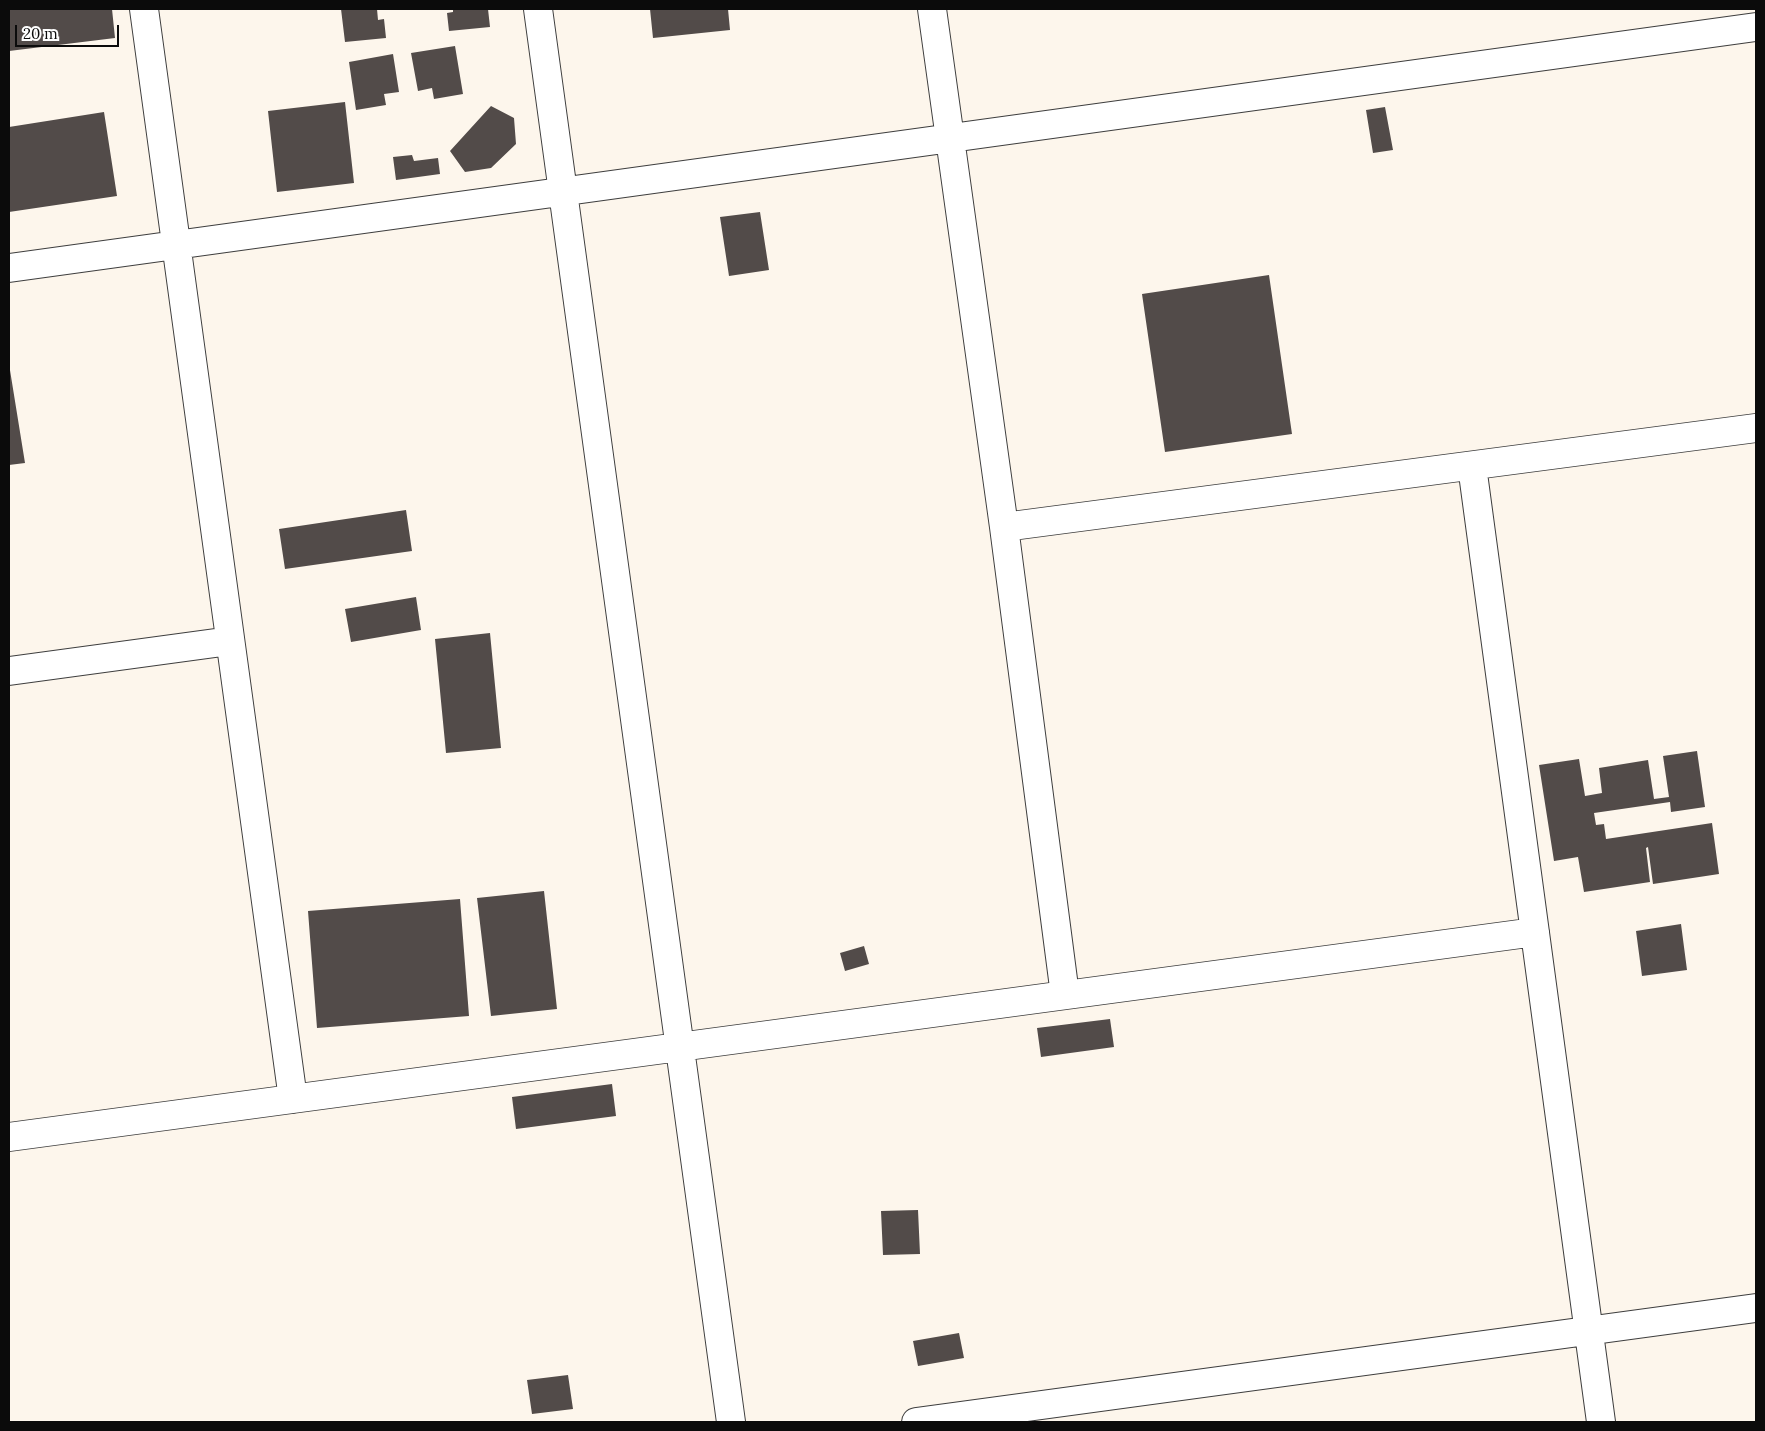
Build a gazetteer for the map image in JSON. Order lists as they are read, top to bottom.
{
  "scale_bar": "20 m"
}
